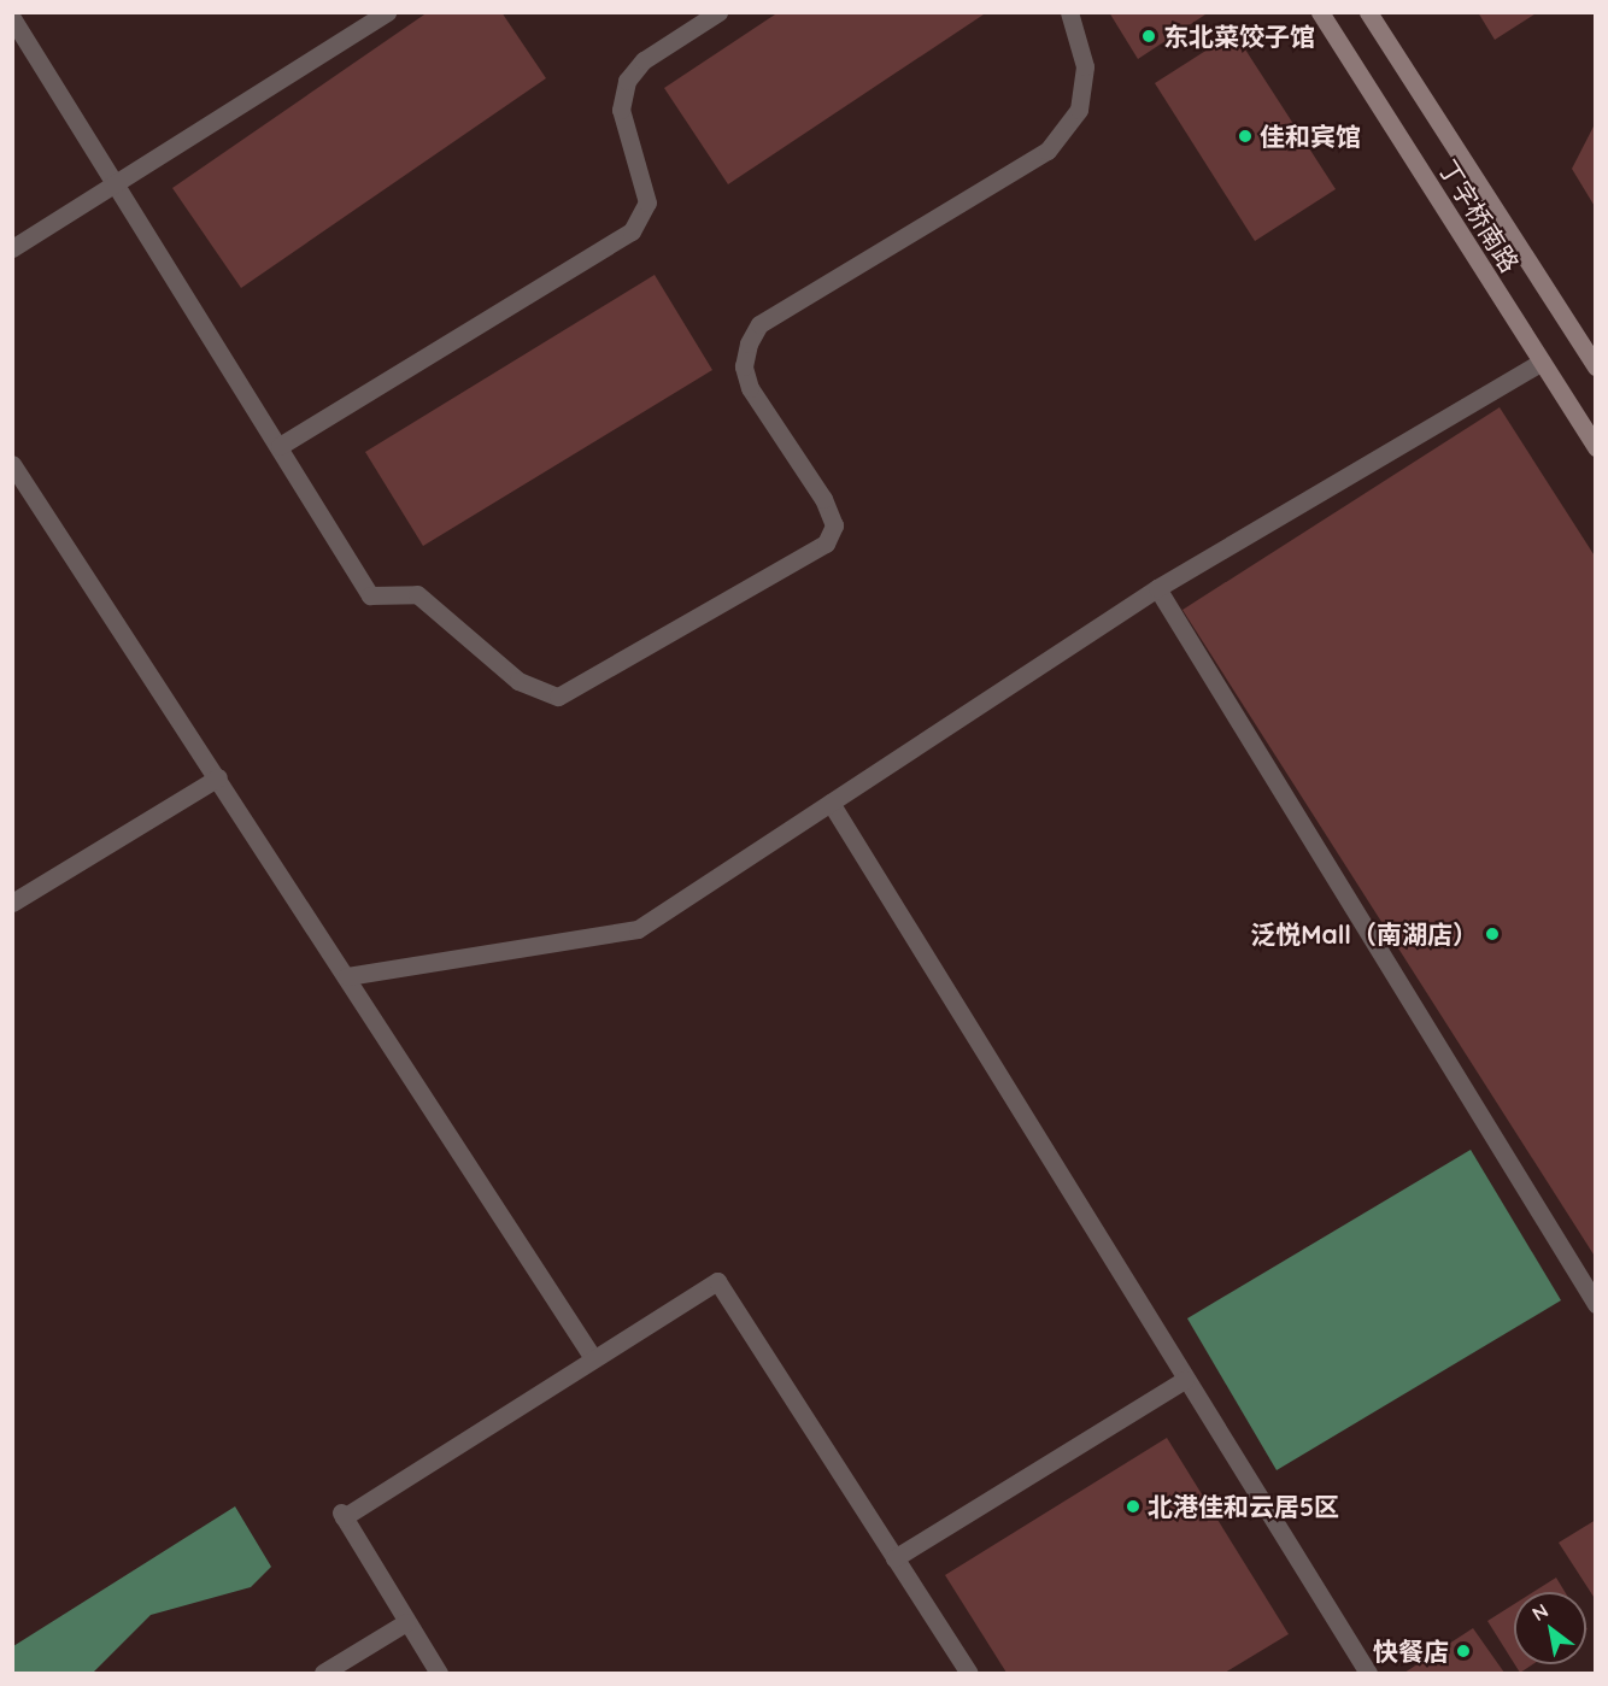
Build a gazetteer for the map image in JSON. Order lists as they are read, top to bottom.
{
  "streets": {
    "main road": ["丁字桥南路"]
  },
  "places": [
    "东北菜饺子馆",
    "佳和宾馆",
    "泛悦Mall（南湖店）",
    "北港佳和云居5区",
    "快餐店"
  ],
  "north": "top left"
}
